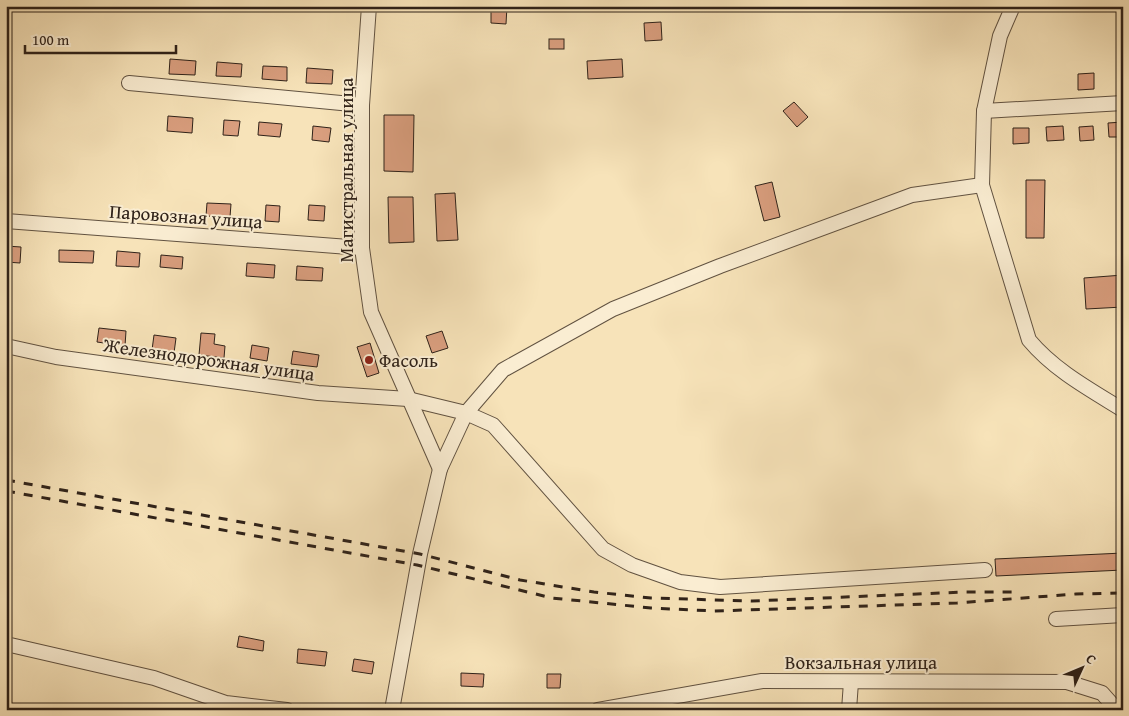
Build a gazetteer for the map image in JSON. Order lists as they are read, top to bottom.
{
  "streets": {
    "street": [
      "Магистральная улица",
      "Паровозная улица",
      "Железнодорожная улица",
      "Вокзальная улица"
    ]
  },
  "crossings": [
    ["Магистральная улица", "Паровозная улица"],
    ["Магистральная улица", "Железнодорожная улица"]
  ],
  "places": ["Фасоль"],
  "scale_bar": "100 m",
  "north": "top right"
}
